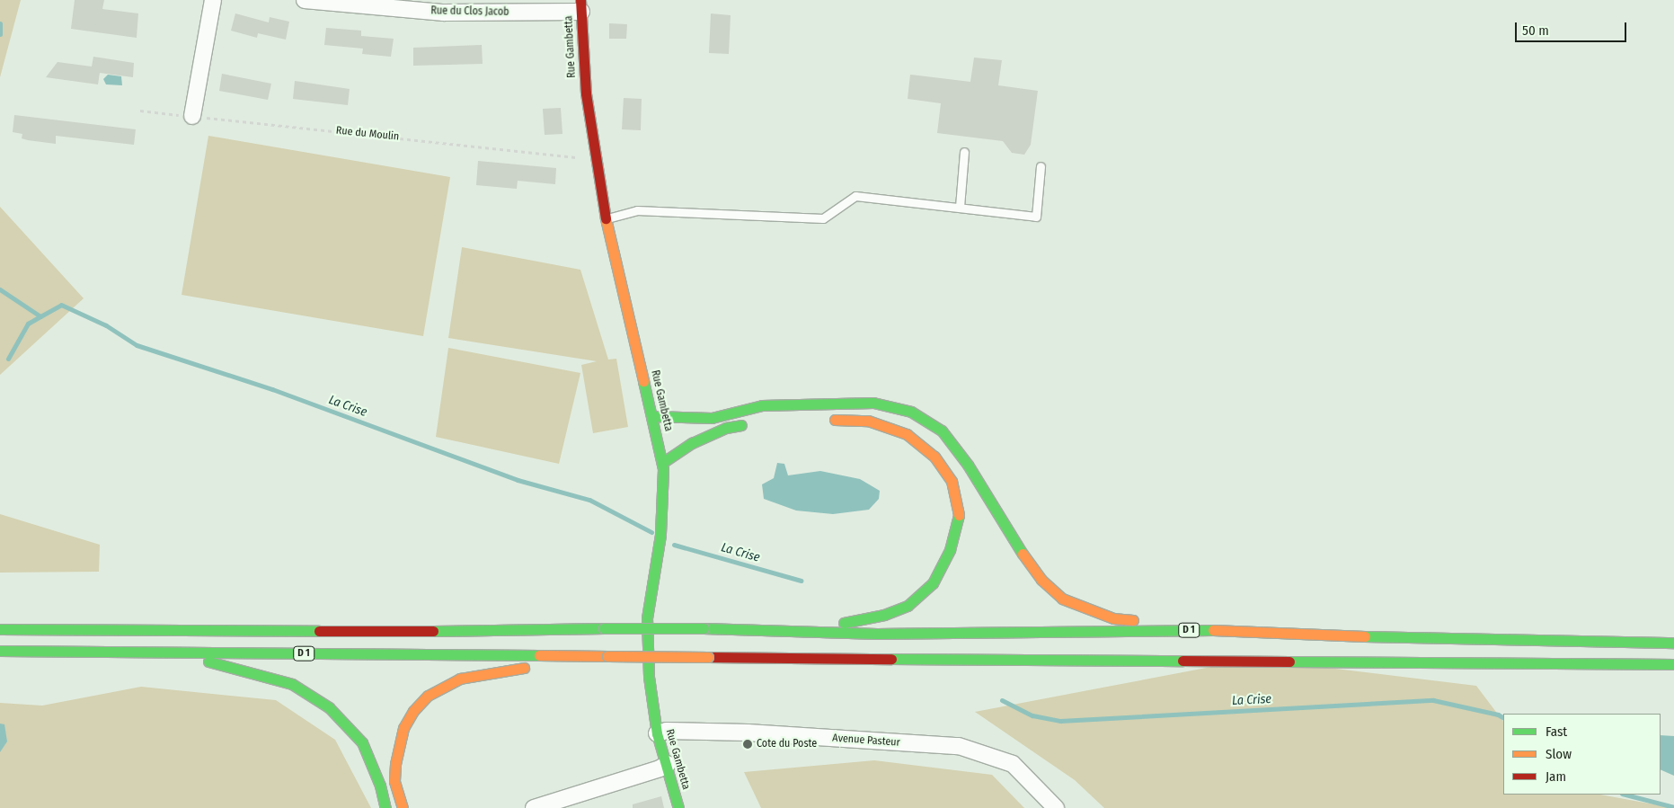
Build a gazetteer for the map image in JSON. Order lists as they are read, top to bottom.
{
  "streets": {
    "main road": ["Rue Gambetta", "D 1"],
    "street": ["Rue du Clos Jacob", "Avenue Pasteur"],
    "path": ["Rue du Moulin"]
  },
  "crossings": [
    ["Rue du Clos Jacob", "Rue Gambetta"],
    ["Rue Gambetta", "Rue du Moulin"],
    ["Rue Gambetta", "Avenue Pasteur"]
  ],
  "water": ["La Crise"],
  "places": ["Cote du Poste"],
  "legend": ["Fast", "Slow", "Jam"],
  "scale_bar": "50 m"
}
